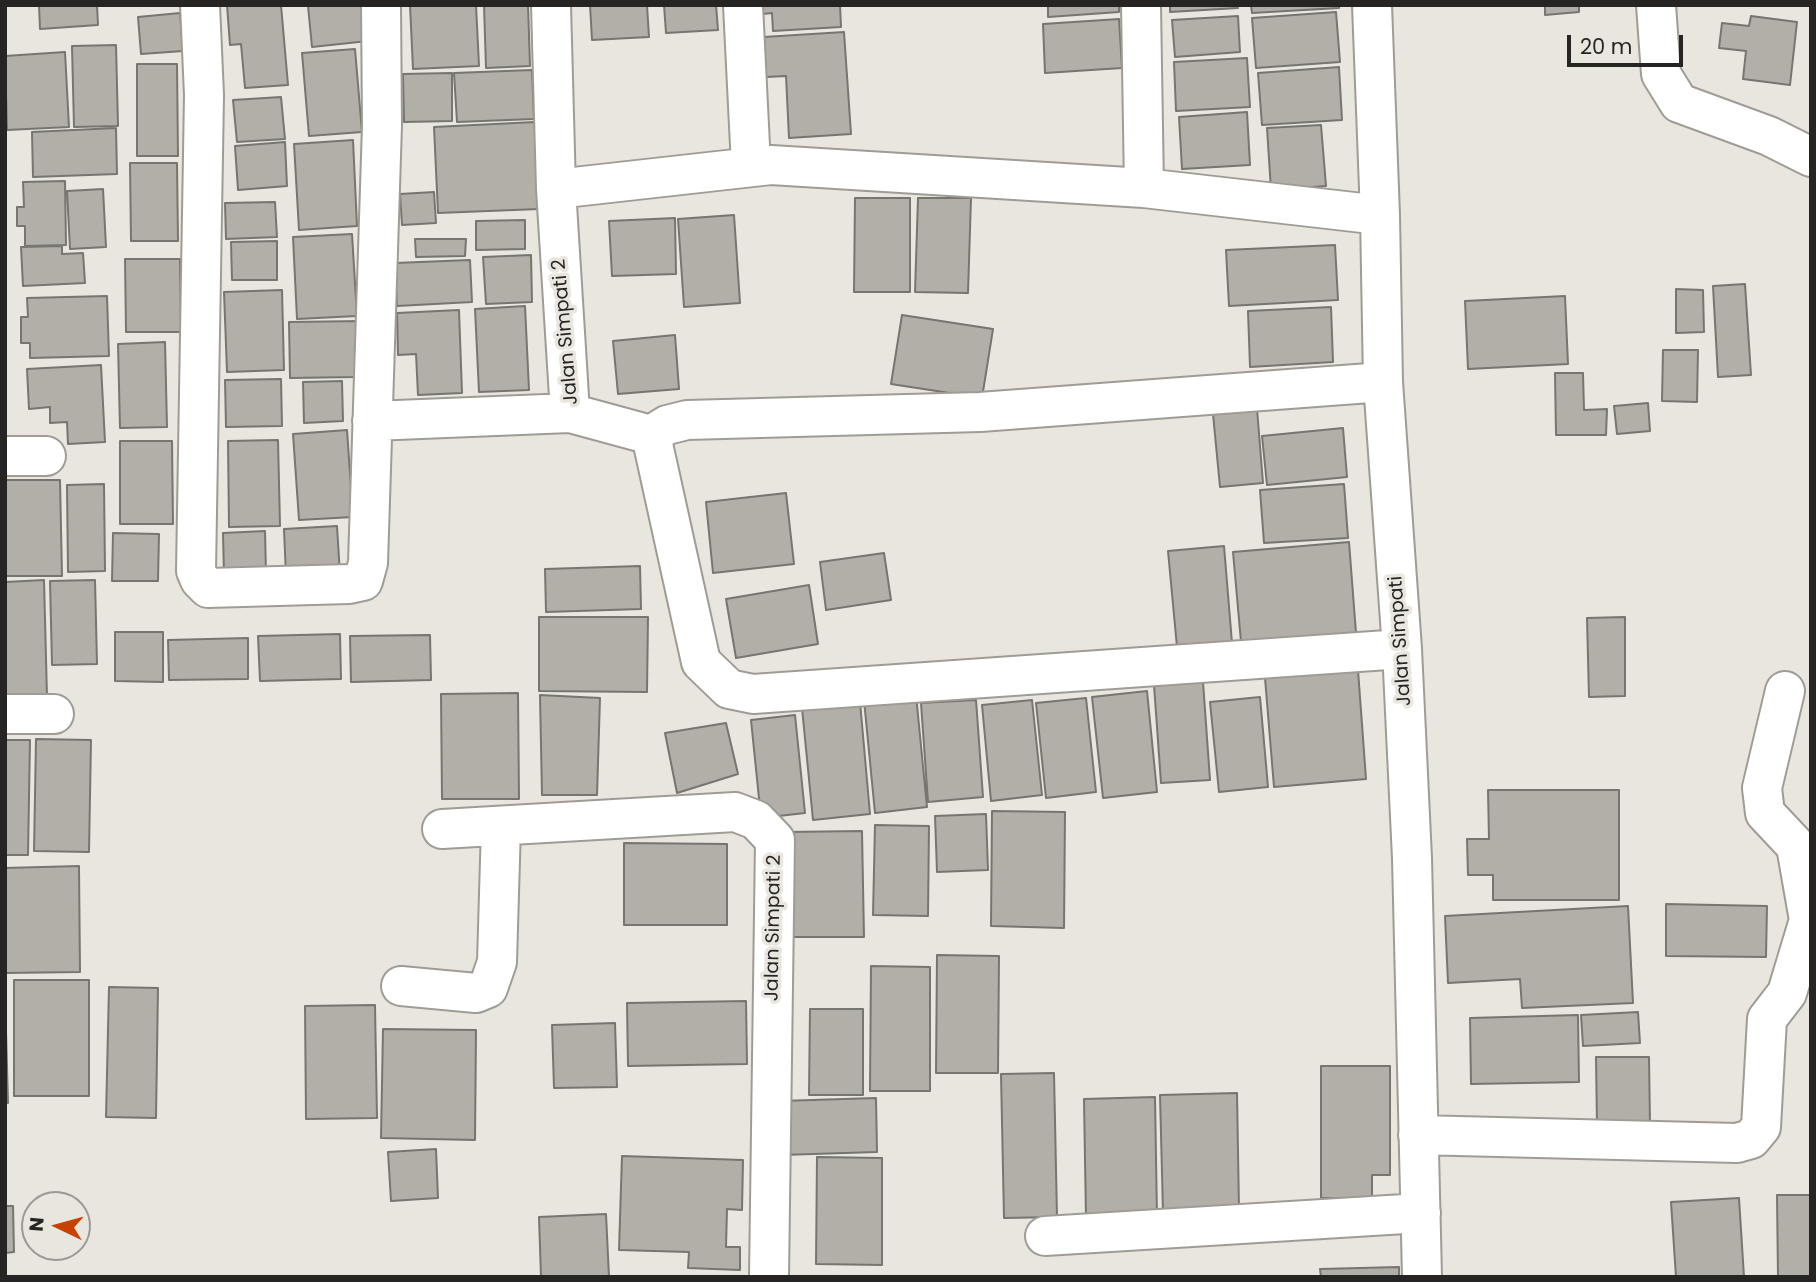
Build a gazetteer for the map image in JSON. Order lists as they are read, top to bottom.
{
  "streets": {
    "street": ["Jalan Simpati 2", "Jalan Simpati"]
  },
  "scale_bar": "20 m",
  "north": "left"
}
